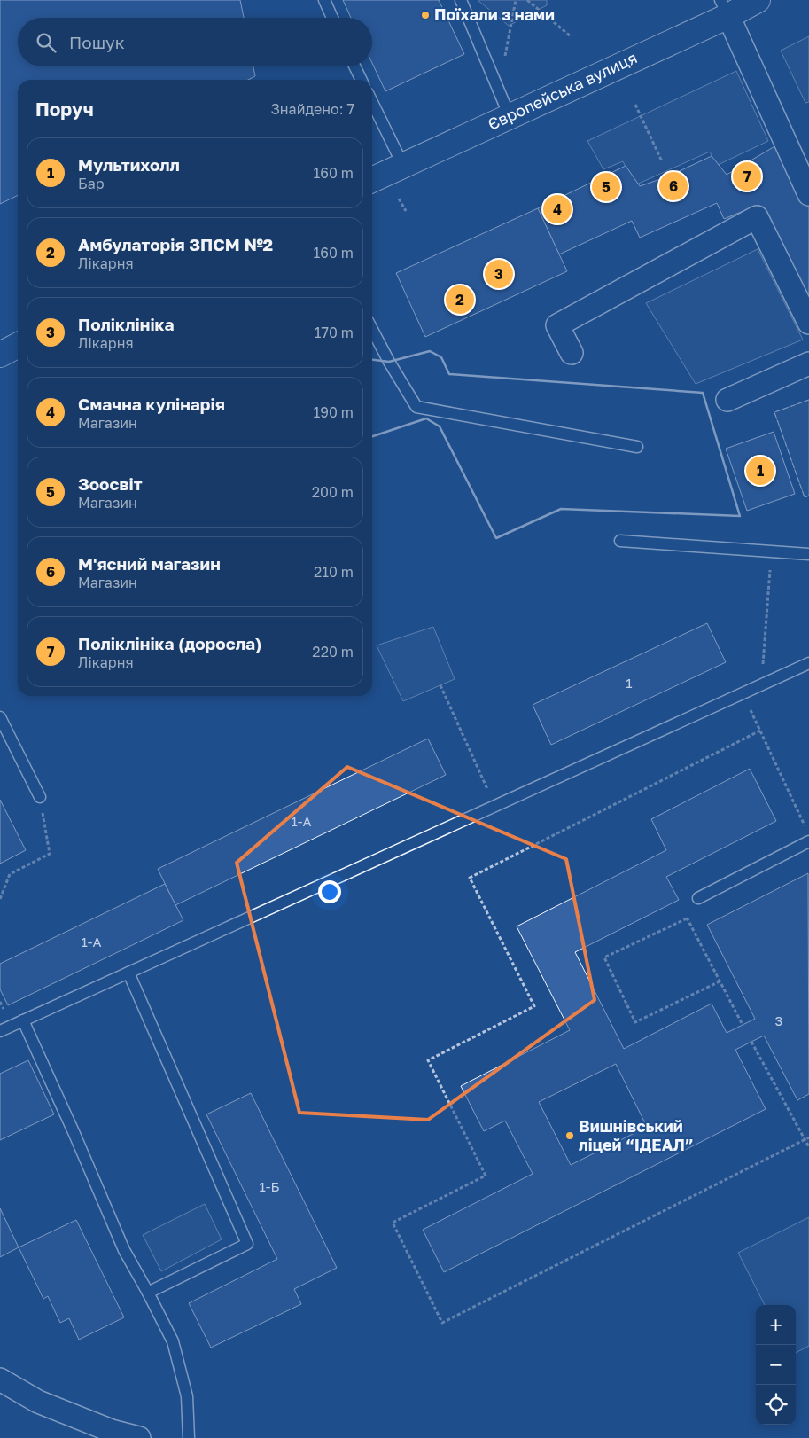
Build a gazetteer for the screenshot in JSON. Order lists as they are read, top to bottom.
{
  "streets": {
    "street": ["Європейська вулиця"]
  },
  "places": ["Поїхали з нами", "Вишнівський ліцей “ІДЕАЛ”"],
  "house_numbers": [
    "1",
    "1-А",
    "1-А",
    "3",
    "1-Б"
  ],
  "page": {
    "search": "Пошук",
    "heading": ["Поруч", "Знайдено: 7"],
    "list": [
      {
        "mark": "1",
        "name": "Мультихолл",
        "note": "Бар",
        "value": "160 m"
      },
      {
        "mark": "2",
        "name": "Амбулаторія ЗПСМ №2",
        "note": "Лікарня",
        "value": "160 m"
      },
      {
        "mark": "3",
        "name": "Поліклініка",
        "note": "Лікарня",
        "value": "170 m"
      },
      {
        "mark": "4",
        "name": "Смачна кулінарія",
        "note": "Магазин",
        "value": "190 m"
      },
      {
        "mark": "5",
        "name": "Зоосвіт",
        "note": "Магазин",
        "value": "200 m"
      },
      {
        "mark": "6",
        "name": "М'ясний магазин",
        "note": "Магазин",
        "value": "210 m"
      },
      {
        "mark": "7",
        "name": "Поліклініка (доросла)",
        "note": "Лікарня",
        "value": "220 m"
      }
    ],
    "pins": [
      "7",
      "6",
      "5",
      "4",
      "3",
      "2",
      "1"
    ],
    "map_buttons": ["+", "−"]
  }
}
